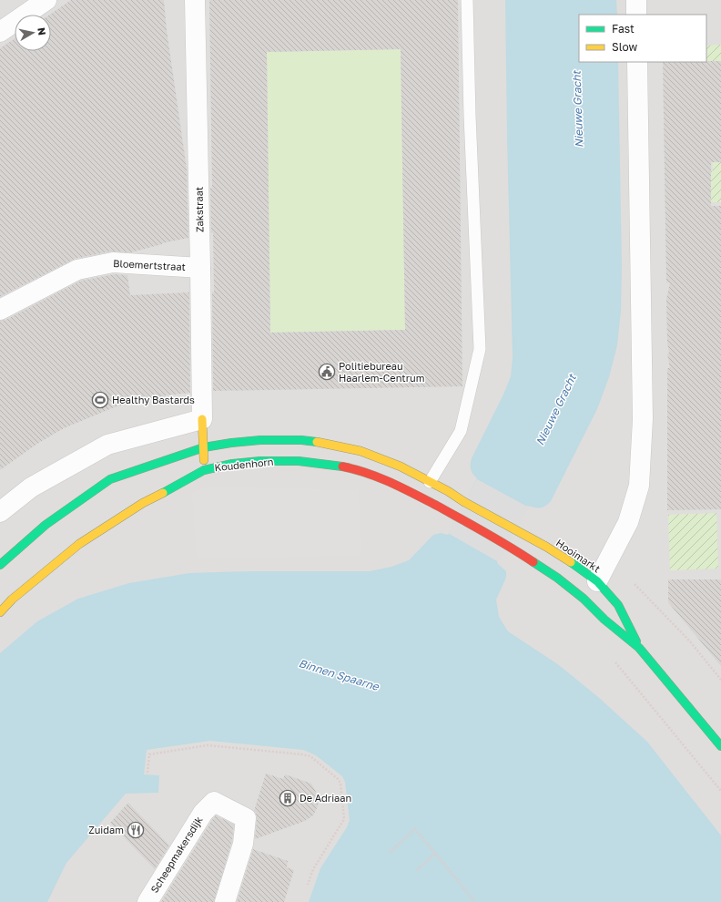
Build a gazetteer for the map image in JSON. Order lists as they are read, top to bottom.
{
  "streets": {
    "street": [
      "Zakstraat",
      "Bloemertstraat",
      "Koudenhorn",
      "Hooimarkt",
      "Scheepmakersdijk"
    ]
  },
  "crossings": [
    ["Zakstraat", "Bloemertstraat"],
    ["Koudenhorn", "Hooimarkt"]
  ],
  "water": ["Nieuwe Gracht", "Binnen Spaarne"],
  "places": {
    "public building": ["Politiebureau Haarlem-Centrum"],
    "sports": ["Healthy Bastards"],
    "building": ["De Adriaan"],
    "restaurant": ["Zuidam"]
  },
  "legend": ["Fast", "Slow"],
  "north": "right"
}
